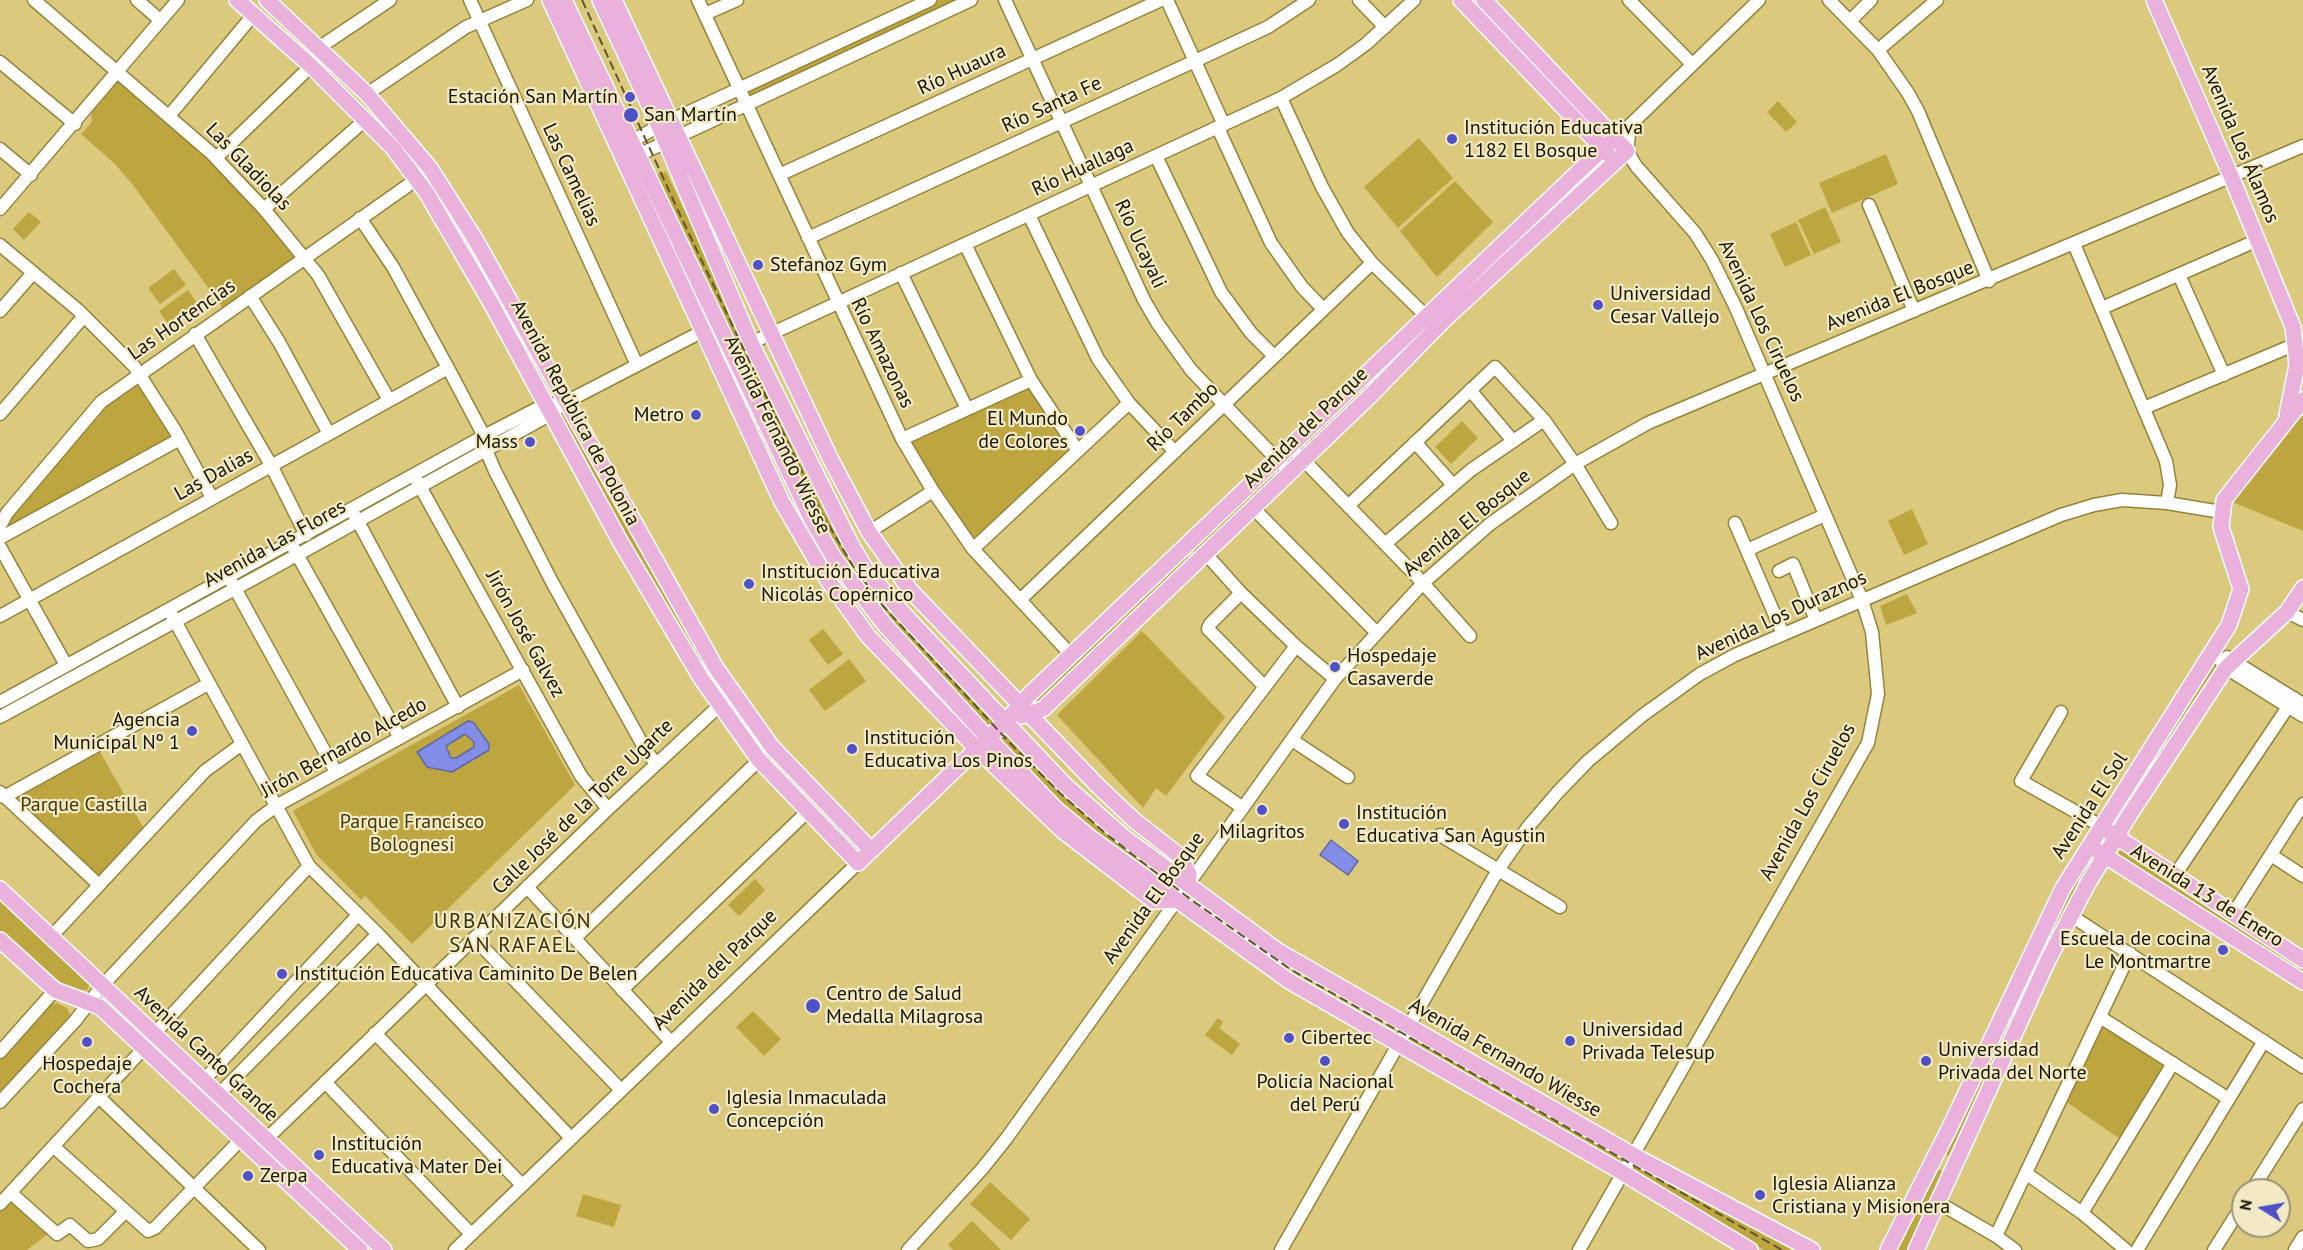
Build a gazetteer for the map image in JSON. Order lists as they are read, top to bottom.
{
  "streets": {
    "main road": [
      "Avenida Los Álamos",
      "Avenida Los Ciruelos",
      "Avenida República de Polonia",
      "Avenida del Parque",
      "Avenida Fernando Wiesse",
      "Avenida El Sol",
      "Avenida 13 de Enero",
      "Avenida Canto Grande"
    ],
    "street": [
      "Río Huaura",
      "Río Santa Fe",
      "Las Gladiolas",
      "Río Huallaga",
      "Las Camelias",
      "Río Ucayali",
      "Avenida El Bosque",
      "Las Hortencias",
      "Río Amazonas",
      "Río Tambo",
      "Las Dalias",
      "Avenida Las Flores",
      "Avenida Los Duraznos",
      "Jirón José Galvez",
      "Jirón Bernardo Alcedo",
      "Calle José de la Torre Ugarte"
    ]
  },
  "crossings": [
    ["Río Huaura", "Río Ucayali"],
    ["Río Huaura", "Río Amazonas"],
    ["Río Santa Fe", "Río Ucayali"],
    ["Río Santa Fe", "Río Amazonas"],
    ["Avenida Los Álamos", "Avenida El Bosque"],
    ["Las Gladiolas", "Las Hortencias"],
    ["Las Gladiolas", "Las Dalias"],
    ["Río Huallaga", "Río Ucayali"],
    ["Río Huallaga", "Río Amazonas"],
    ["Río Huallaga", "Avenida Fernando Wiesse"],
    ["Las Camelias", "Avenida Las Flores"],
    ["Río Ucayali", "Río Tambo"],
    ["Río Ucayali", "Avenida del Parque"],
    ["Avenida El Bosque", "Avenida Los Ciruelos"],
    ["Avenida El Bosque", "Avenida Fernando Wiesse"],
    ["Las Hortencias", "Avenida República de Polonia"],
    ["Avenida Los Ciruelos", "Avenida del Parque"],
    ["Avenida Los Ciruelos", "Avenida Fernando Wiesse"],
    ["Avenida Los Ciruelos", "Avenida Los Duraznos"],
    ["Río Amazonas", "Río Tambo"],
    ["Río Amazonas", "Avenida del Parque"],
    ["Avenida República de Polonia", "Avenida del Parque"],
    ["Avenida República de Polonia", "Avenida Las Flores"],
    ["Avenida República de Polonia", "Calle José de la Torre Ugarte"],
    ["Avenida del Parque", "Avenida Fernando Wiesse"],
    ["Avenida Fernando Wiesse", "Avenida Las Flores"],
    ["Avenida Fernando Wiesse", "Avenida Los Duraznos"],
    ["Avenida Las Flores", "Jirón José Galvez"],
    ["Avenida Los Duraznos", "Avenida El Sol"],
    ["Jirón José Galvez", "Jirón Bernardo Alcedo"],
    ["Jirón José Galvez", "Calle José de la Torre Ugarte"],
    ["Jirón Bernardo Alcedo", "Avenida Canto Grande"],
    ["Avenida El Sol", "Avenida 13 de Enero"],
    ["Calle José de la Torre Ugarte", "Avenida Canto Grande"]
  ],
  "districts": ["URBANIZACIÓN SAN RAFAEL"],
  "parks": ["Parque Castilla", "Parque Francisco Bolognesi"],
  "places": [
    "Estación San Martín",
    "San Martín",
    "Institución Educativa 1182 El Bosque",
    "Stefanoz Gym",
    "Universidad Cesar Vallejo",
    "Metro",
    "El Mundo de Colores",
    "Mass",
    "Institución Educativa Nicolás Copérnico",
    "Hospedaje Casaverde",
    "Agencia Municipal Nº 1",
    "Institución Educativa Los Pinos",
    "Milagritos",
    "Institución Educativa San Agustin",
    "Escuela de cocina Le Montmartre",
    "Institución Educativa Caminito De Belen",
    "Centro de Salud Medalla Milagrosa",
    "Cibertec",
    "Universidad Privada Telesup",
    "Hospedaje Cochera",
    "Policía Nacional del Perú",
    "Universidad Privada del Norte",
    "Iglesia Inmaculada Concepción",
    "Institución Educativa Mater Dei",
    "Zerpa",
    "Iglesia Alianza Cristiana y Misionera"
  ],
  "north": "left"
}
